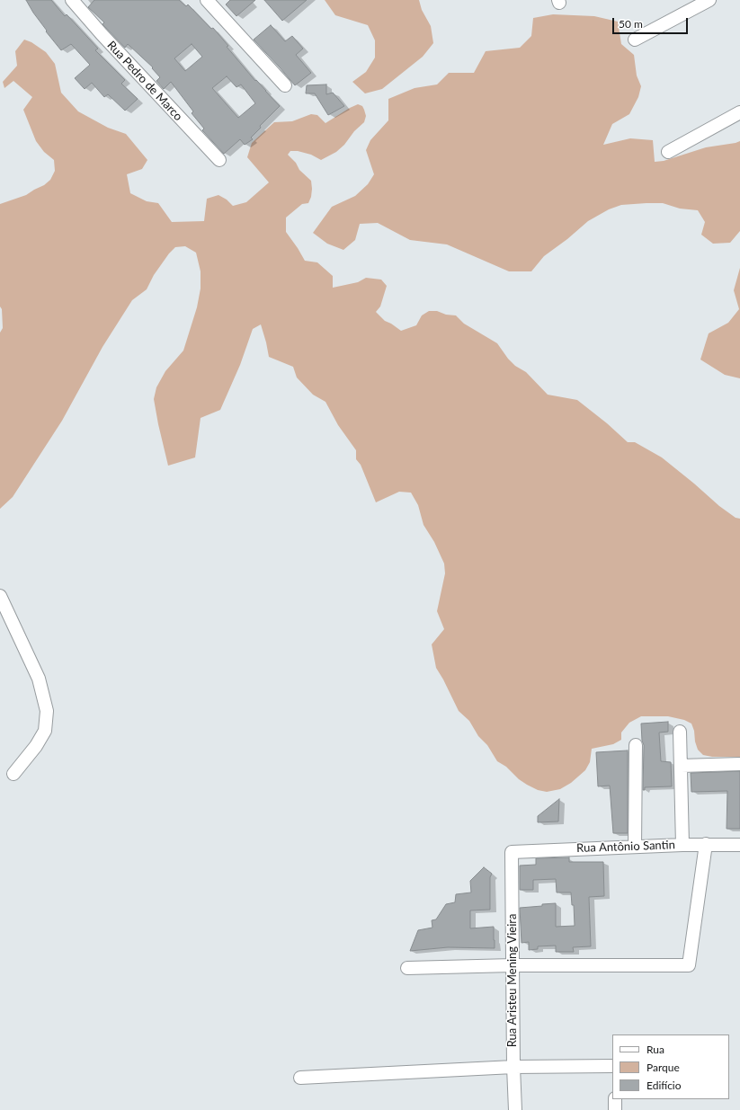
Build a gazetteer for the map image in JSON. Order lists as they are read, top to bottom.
{
  "streets": {
    "street": ["Rua Pedro de Marco", "Rua Antônio Santin", "Rua Aristeu Mening Vieira"]
  },
  "crossings": [
    ["Rua Antônio Santin", "Rua Aristeu Mening Vieira"]
  ],
  "legend": ["Rua", "Parque", "Edifício"],
  "scale_bar": "50 m"
}
